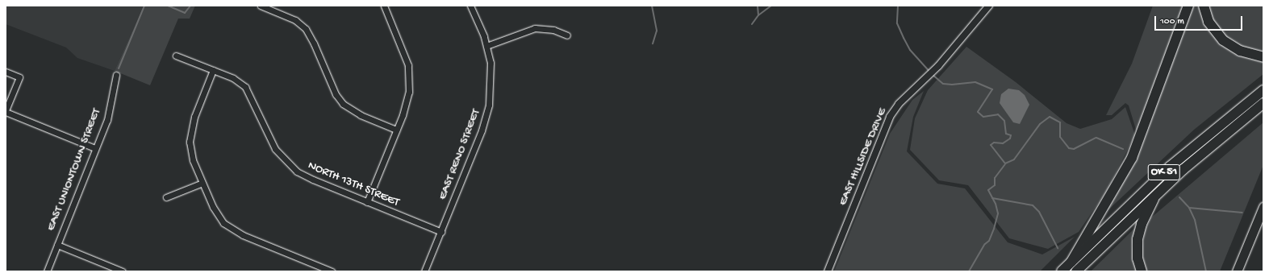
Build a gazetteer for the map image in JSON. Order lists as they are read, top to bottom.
{
  "streets": {
    "highway": ["OK 51"],
    "street": [
      "EAST RENO STREET",
      "EAST HILLSIDE DRIVE",
      "EAST UNIONTOWN STREET",
      "NORTH 13TH STREET"
    ]
  },
  "crossings": [
    ["EAST RENO STREET", "NORTH 13TH STREET"]
  ],
  "scale_bar": "100 m"
}
